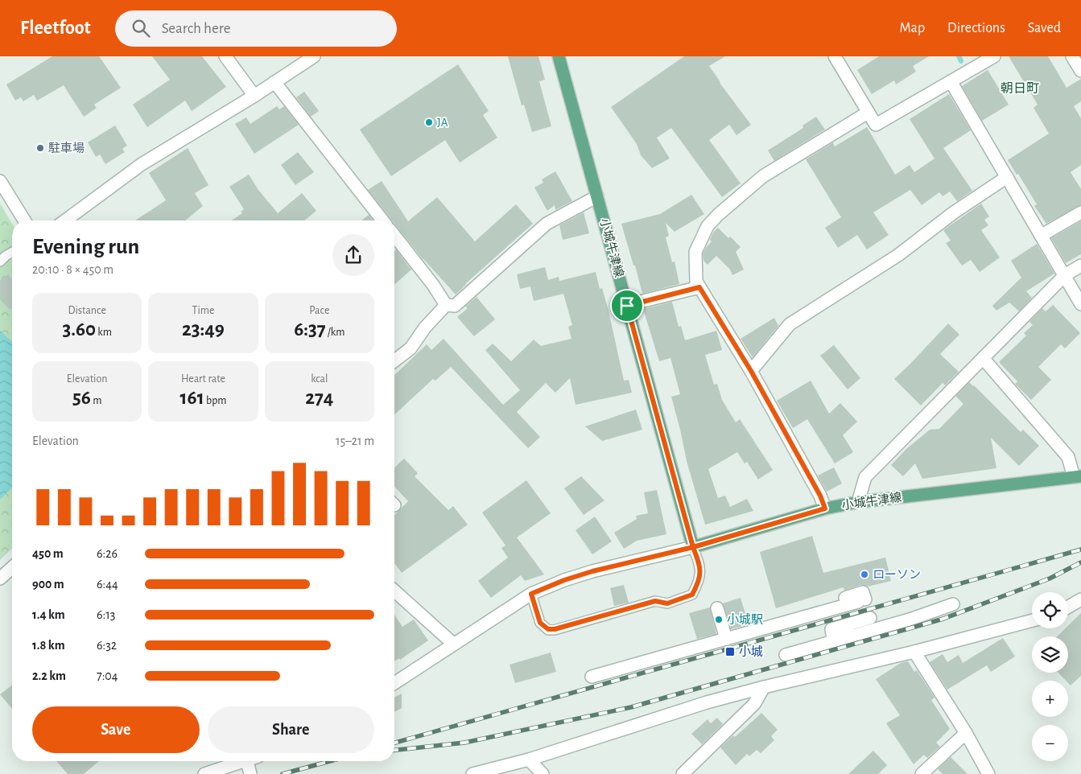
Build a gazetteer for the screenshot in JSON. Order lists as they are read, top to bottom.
{
  "streets": {
    "main road": ["小城牛津線"]
  },
  "districts": ["朝日町"],
  "places": {
    "other": [
      "JA",
      "駐車場",
      "ローソン",
      "小城駅"
    ],
    "transit": ["小城"]
  },
  "page": {
    "header": "Fleetfoot",
    "search": "Search here",
    "nav": ["Map", "Directions", "Saved"],
    "heading": ["Evening run", "20:10 · 8 × 450 m"],
    "stats": [
      ["Distance", "3.60 km"],
      ["Time", "23:49"],
      ["Pace", "6:37 /km"],
      ["Elevation", "56 m"],
      ["Heart rate", "161 bpm"],
      ["kcal", "274"]
    ],
    "chart": ["Elevation", "15–21 m"],
    "list": [
      {
        "name": "450 m",
        "note": "6:26"
      },
      {
        "name": "900 m",
        "note": "6:44"
      },
      {
        "name": "1.4 km",
        "note": "6:13"
      },
      {
        "name": "1.8 km",
        "note": "6:32"
      },
      {
        "name": "2.2 km",
        "note": "7:04"
      }
    ],
    "map_buttons": ["+", "−"],
    "buttons": ["Save", "Share"]
  }
}
